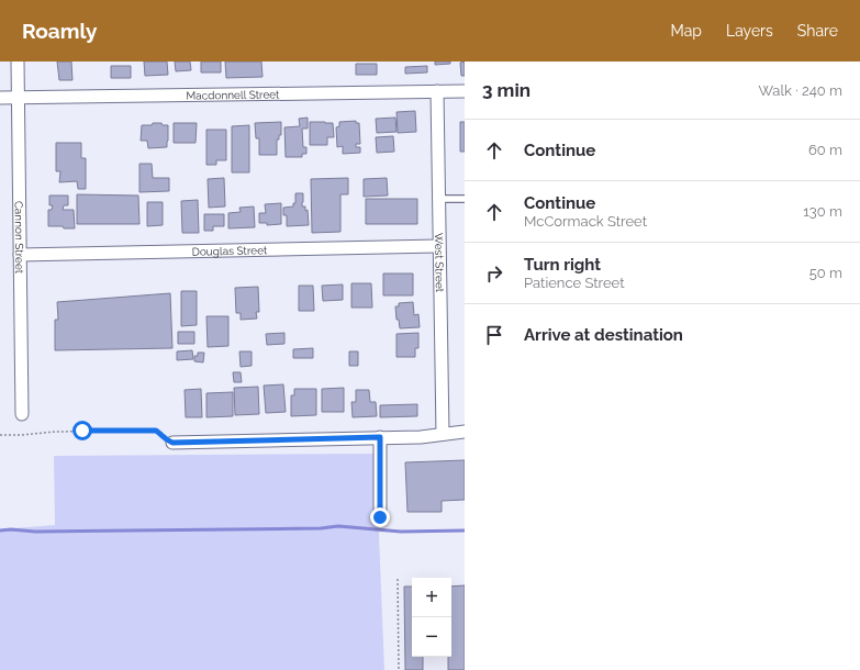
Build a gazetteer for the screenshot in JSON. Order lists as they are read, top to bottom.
{
  "streets": {
    "street": [
      "Macdonnell Street",
      "Cannon Street",
      "Douglas Street",
      "West Street"
    ]
  },
  "crossings": [
    ["Macdonnell Street", "Cannon Street"],
    ["Macdonnell Street", "West Street"],
    ["Cannon Street", "Douglas Street"],
    ["Douglas Street", "West Street"]
  ],
  "page": {
    "header": "Roamly",
    "nav": ["Map", "Layers", "Share"],
    "heading": ["3 min", "Walk · 240 m"],
    "list": [
      ["Continue", "60 m"],
      ["Continue", "McCormack Street", "130 m"],
      ["Turn right", "Patience Street", "50 m"],
      "Arrive at destination"
    ],
    "map_buttons": ["+", "−"]
  }
}
